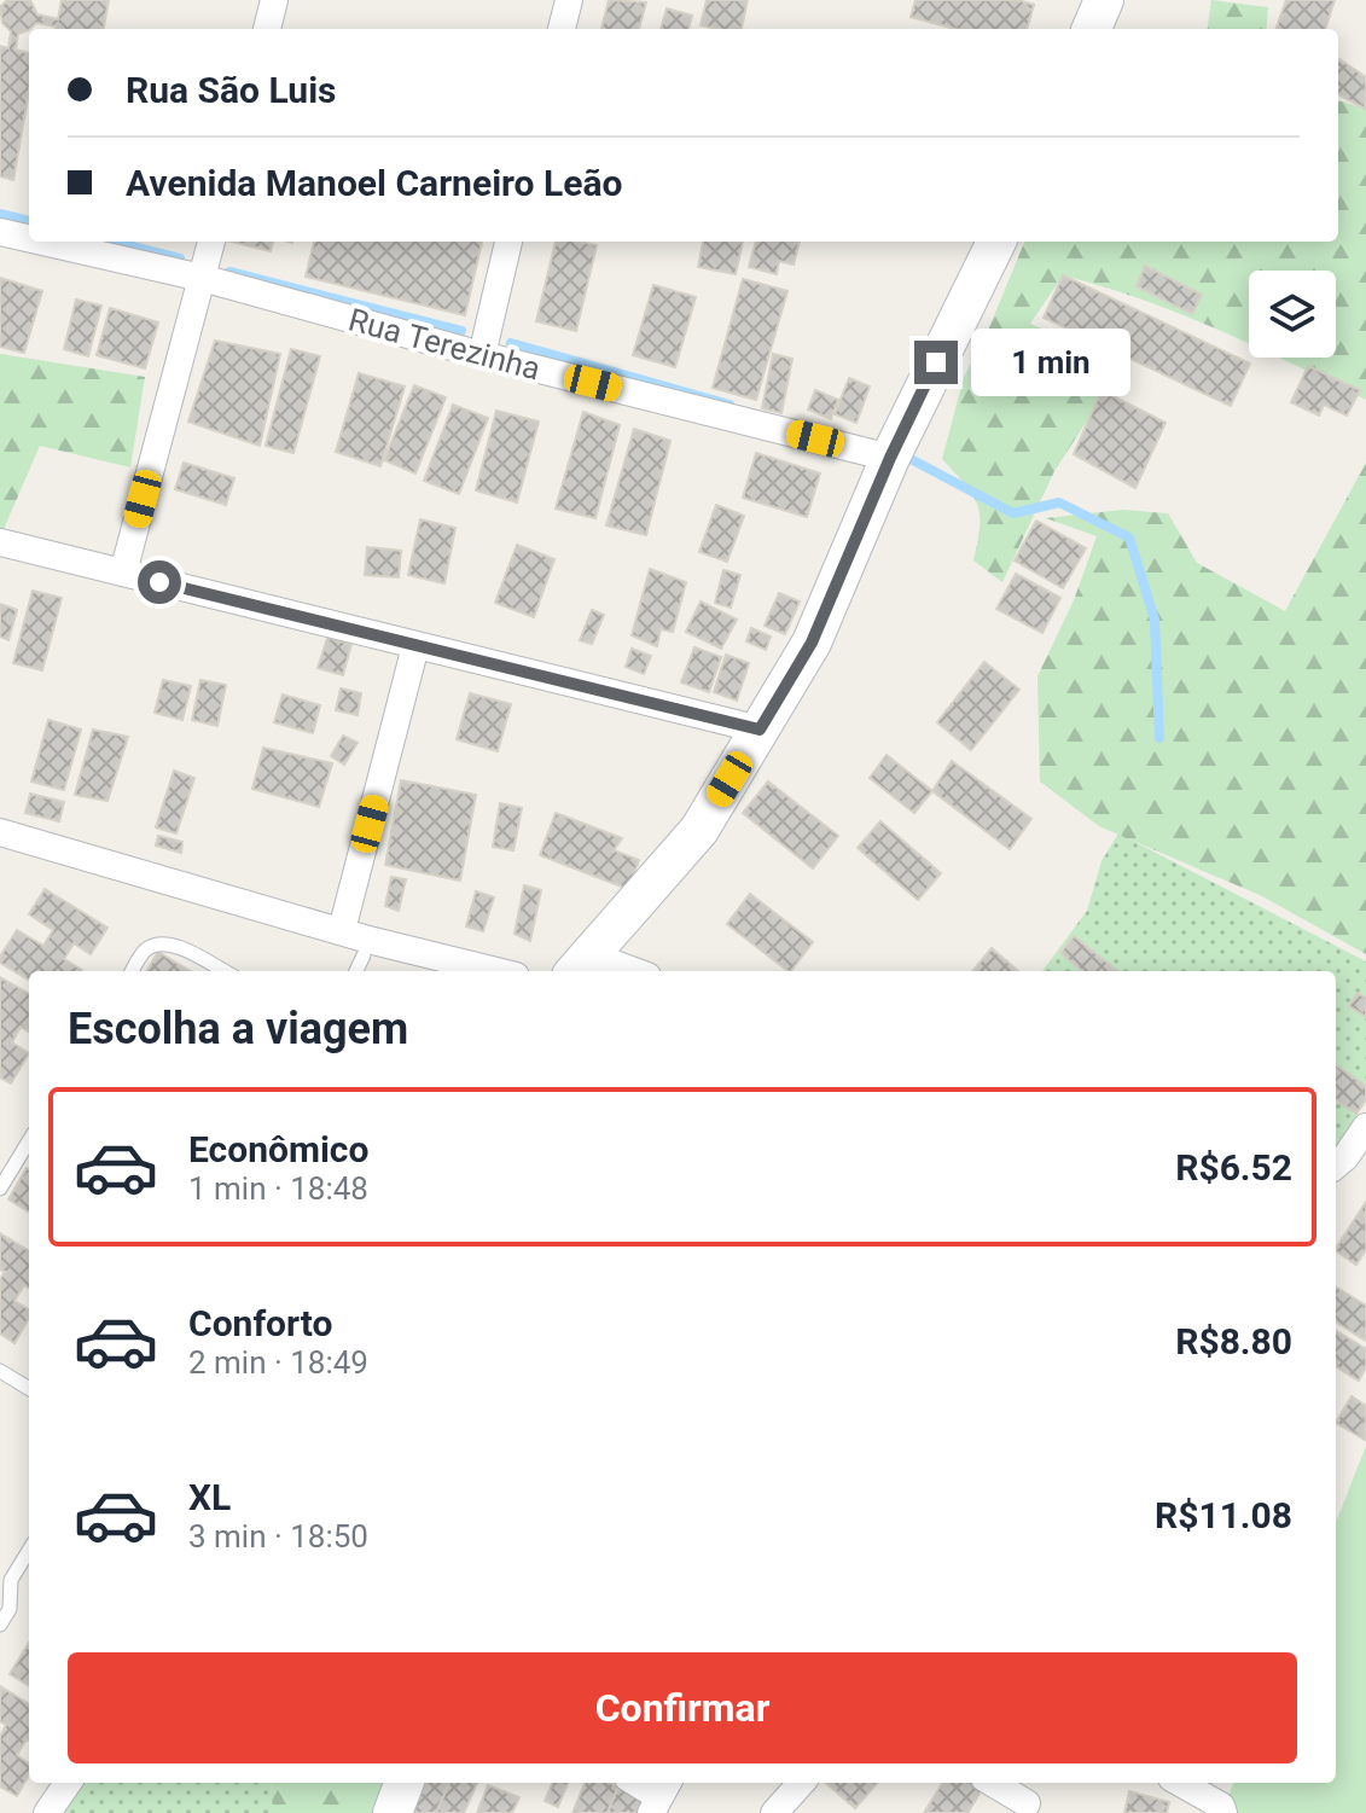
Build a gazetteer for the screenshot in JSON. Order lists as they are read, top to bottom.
{
  "streets": {
    "street": ["Rua Terezinha"]
  },
  "page": {
    "banner": ["Rua São Luis", "Avenida Manoel Carneiro Leão"],
    "bubble": "1 min",
    "heading": "Escolha a viagem",
    "list": [
      {
        "name": "Econômico",
        "note": "1 min · 18:48",
        "value": "R$6.52"
      },
      {
        "name": "Conforto",
        "note": "2 min · 18:49",
        "value": "R$8.80"
      },
      {
        "name": "XL",
        "note": "3 min · 18:50",
        "value": "R$11.08"
      }
    ],
    "buttons": "Confirmar"
  }
}
